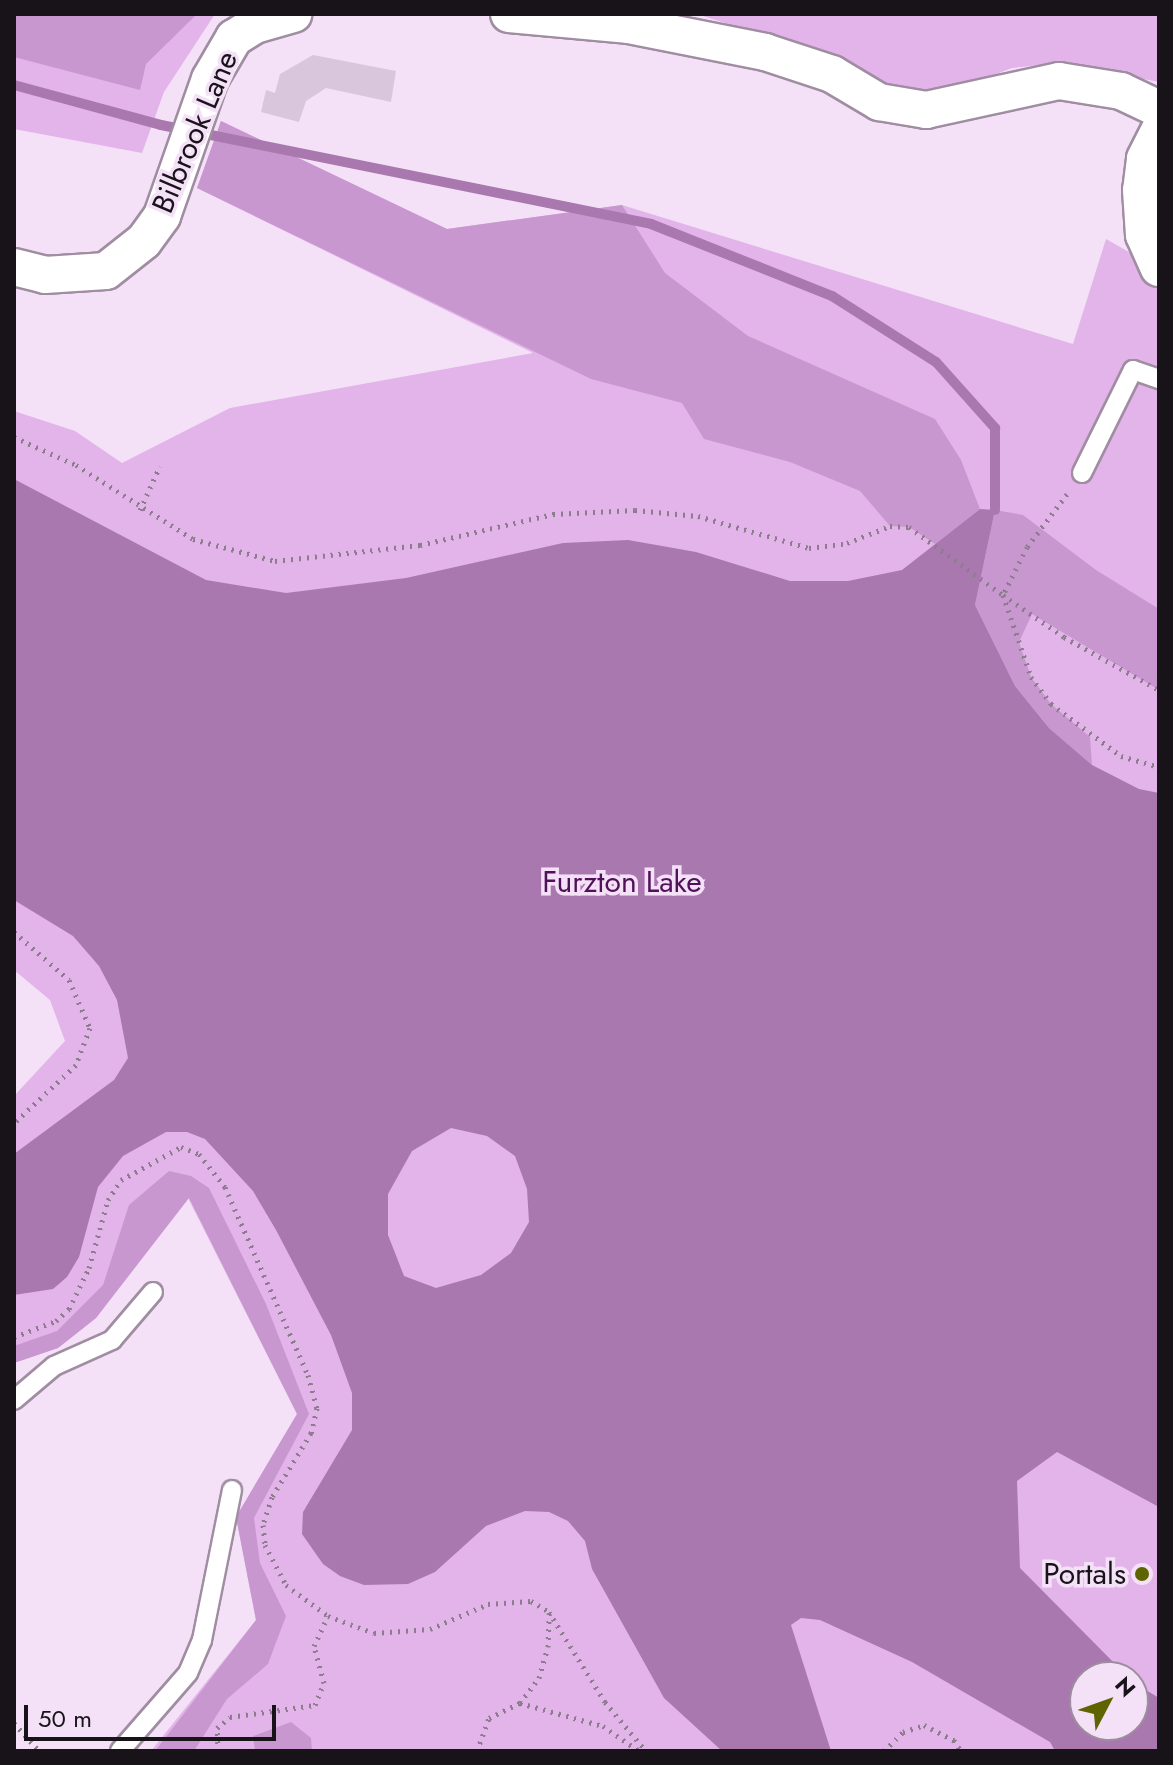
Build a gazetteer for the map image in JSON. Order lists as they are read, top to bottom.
{
  "streets": {
    "street": ["Bilbrook Lane"]
  },
  "parks": ["Furzton Lake"],
  "places": ["Portals"],
  "scale_bar": "50 m",
  "north": "top right"
}
